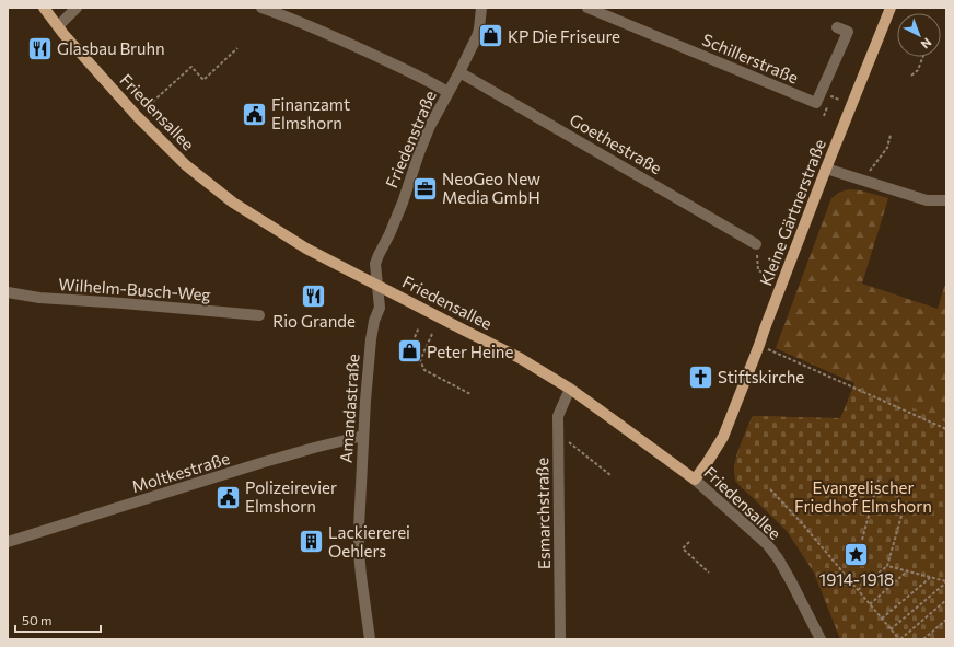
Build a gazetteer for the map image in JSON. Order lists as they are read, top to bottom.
{
  "streets": {
    "main road": ["Friedensallee", "Kleine Gärtnerstraße"],
    "street": [
      "Schillerstraße",
      "Friedenstraße",
      "Goethestraße",
      "Wilhelm-Busch-Weg",
      "Amandastraße",
      "Moltkestraße",
      "Esmarchstraße"
    ]
  },
  "crossings": [
    ["Friedensallee", "Friedenstraße"],
    ["Friedensallee", "Kleine Gärtnerstraße"],
    ["Friedensallee", "Amandastraße"],
    ["Friedensallee", "Esmarchstraße"],
    ["Friedenstraße", "Goethestraße"],
    ["Friedenstraße", "Amandastraße"],
    ["Amandastraße", "Moltkestraße"]
  ],
  "parks": ["Evangelischer Friedhof Elmshorn"],
  "places": {
    "shop": ["KP Die Friseure", "Peter Heine"],
    "restaurant": ["Glasbau Bruhn", "Rio Grande"],
    "public building": ["Finanzamt Elmshorn", "Polizeirevier Elmshorn"],
    "office": ["NeoGeo New Media GmbH"],
    "church": ["Stiftskirche"],
    "building": ["Lackiererei Oehlers"],
    "place": ["1914-1918"]
  },
  "scale_bar": "50 m",
  "north": "bottom right"
}
